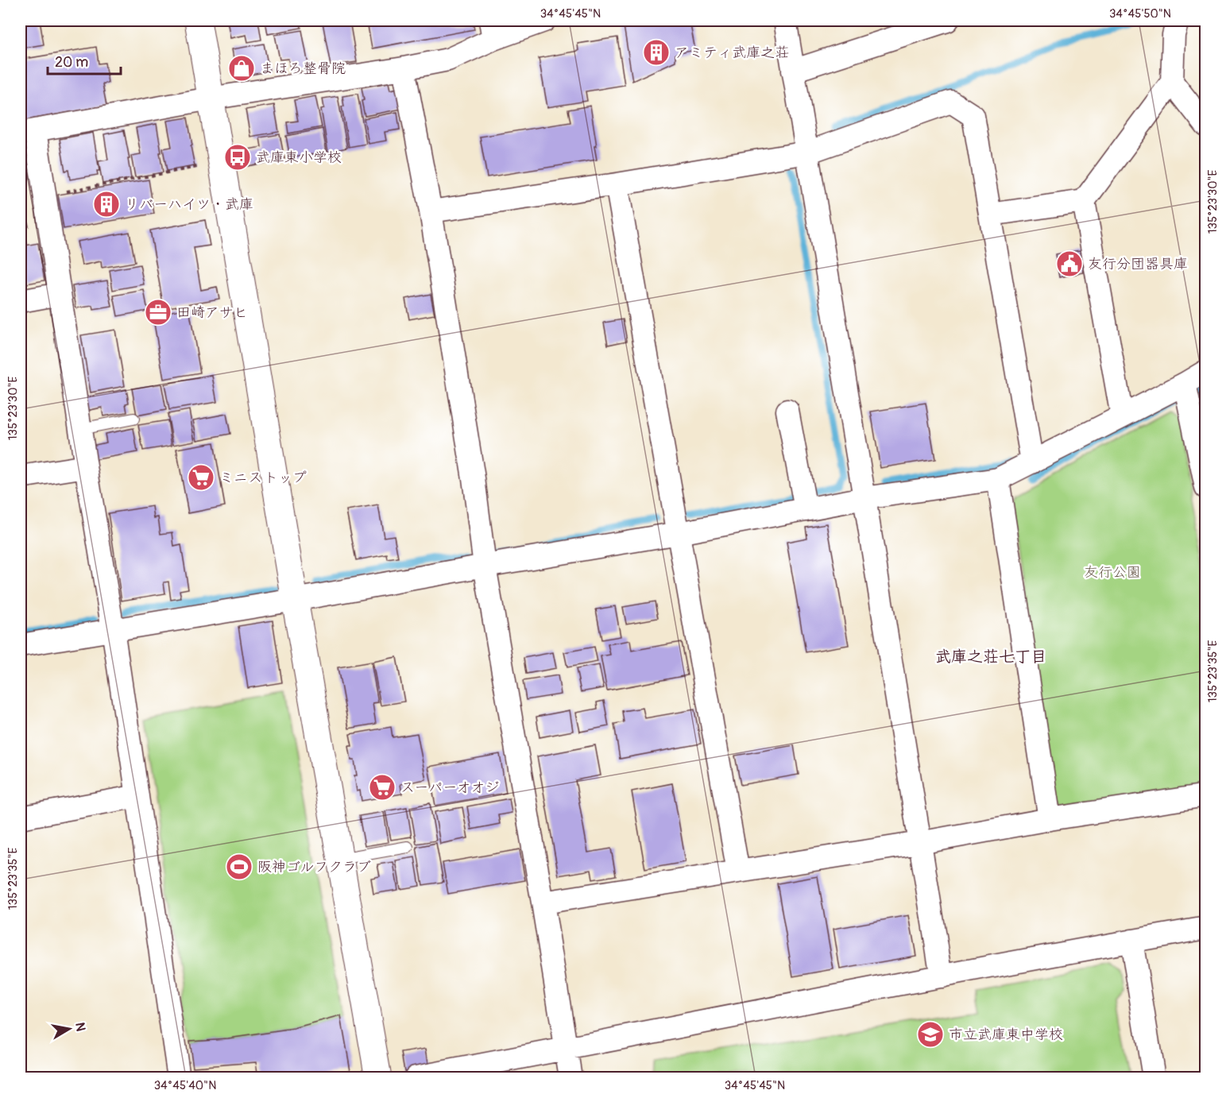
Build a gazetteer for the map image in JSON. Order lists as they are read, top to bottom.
{
  "districts": ["武庫之荘七丁目"],
  "parks": ["友行公園"],
  "places": {
    "building": ["アミティ武庫之荘", "リバーハイツ・武庫"],
    "shop": ["まほろ整骨院"],
    "bus stop": ["武庫東小学校"],
    "public building": ["友行分団器具庫"],
    "office": ["田崎アサヒ"],
    "supermarket": ["ミニストップ", "スーパーオオジ"],
    "sports": ["阪神ゴルフクラブ"],
    "school or university": ["市立武庫東中学校"]
  },
  "scale_bar": "20 m",
  "north": "right",
  "coordinates": [
    "34°45'45\"N",
    "34°45'50\"N",
    "135°23'30\"E",
    "135°23'35\"E",
    "34°45'40\"N"
  ]
}
